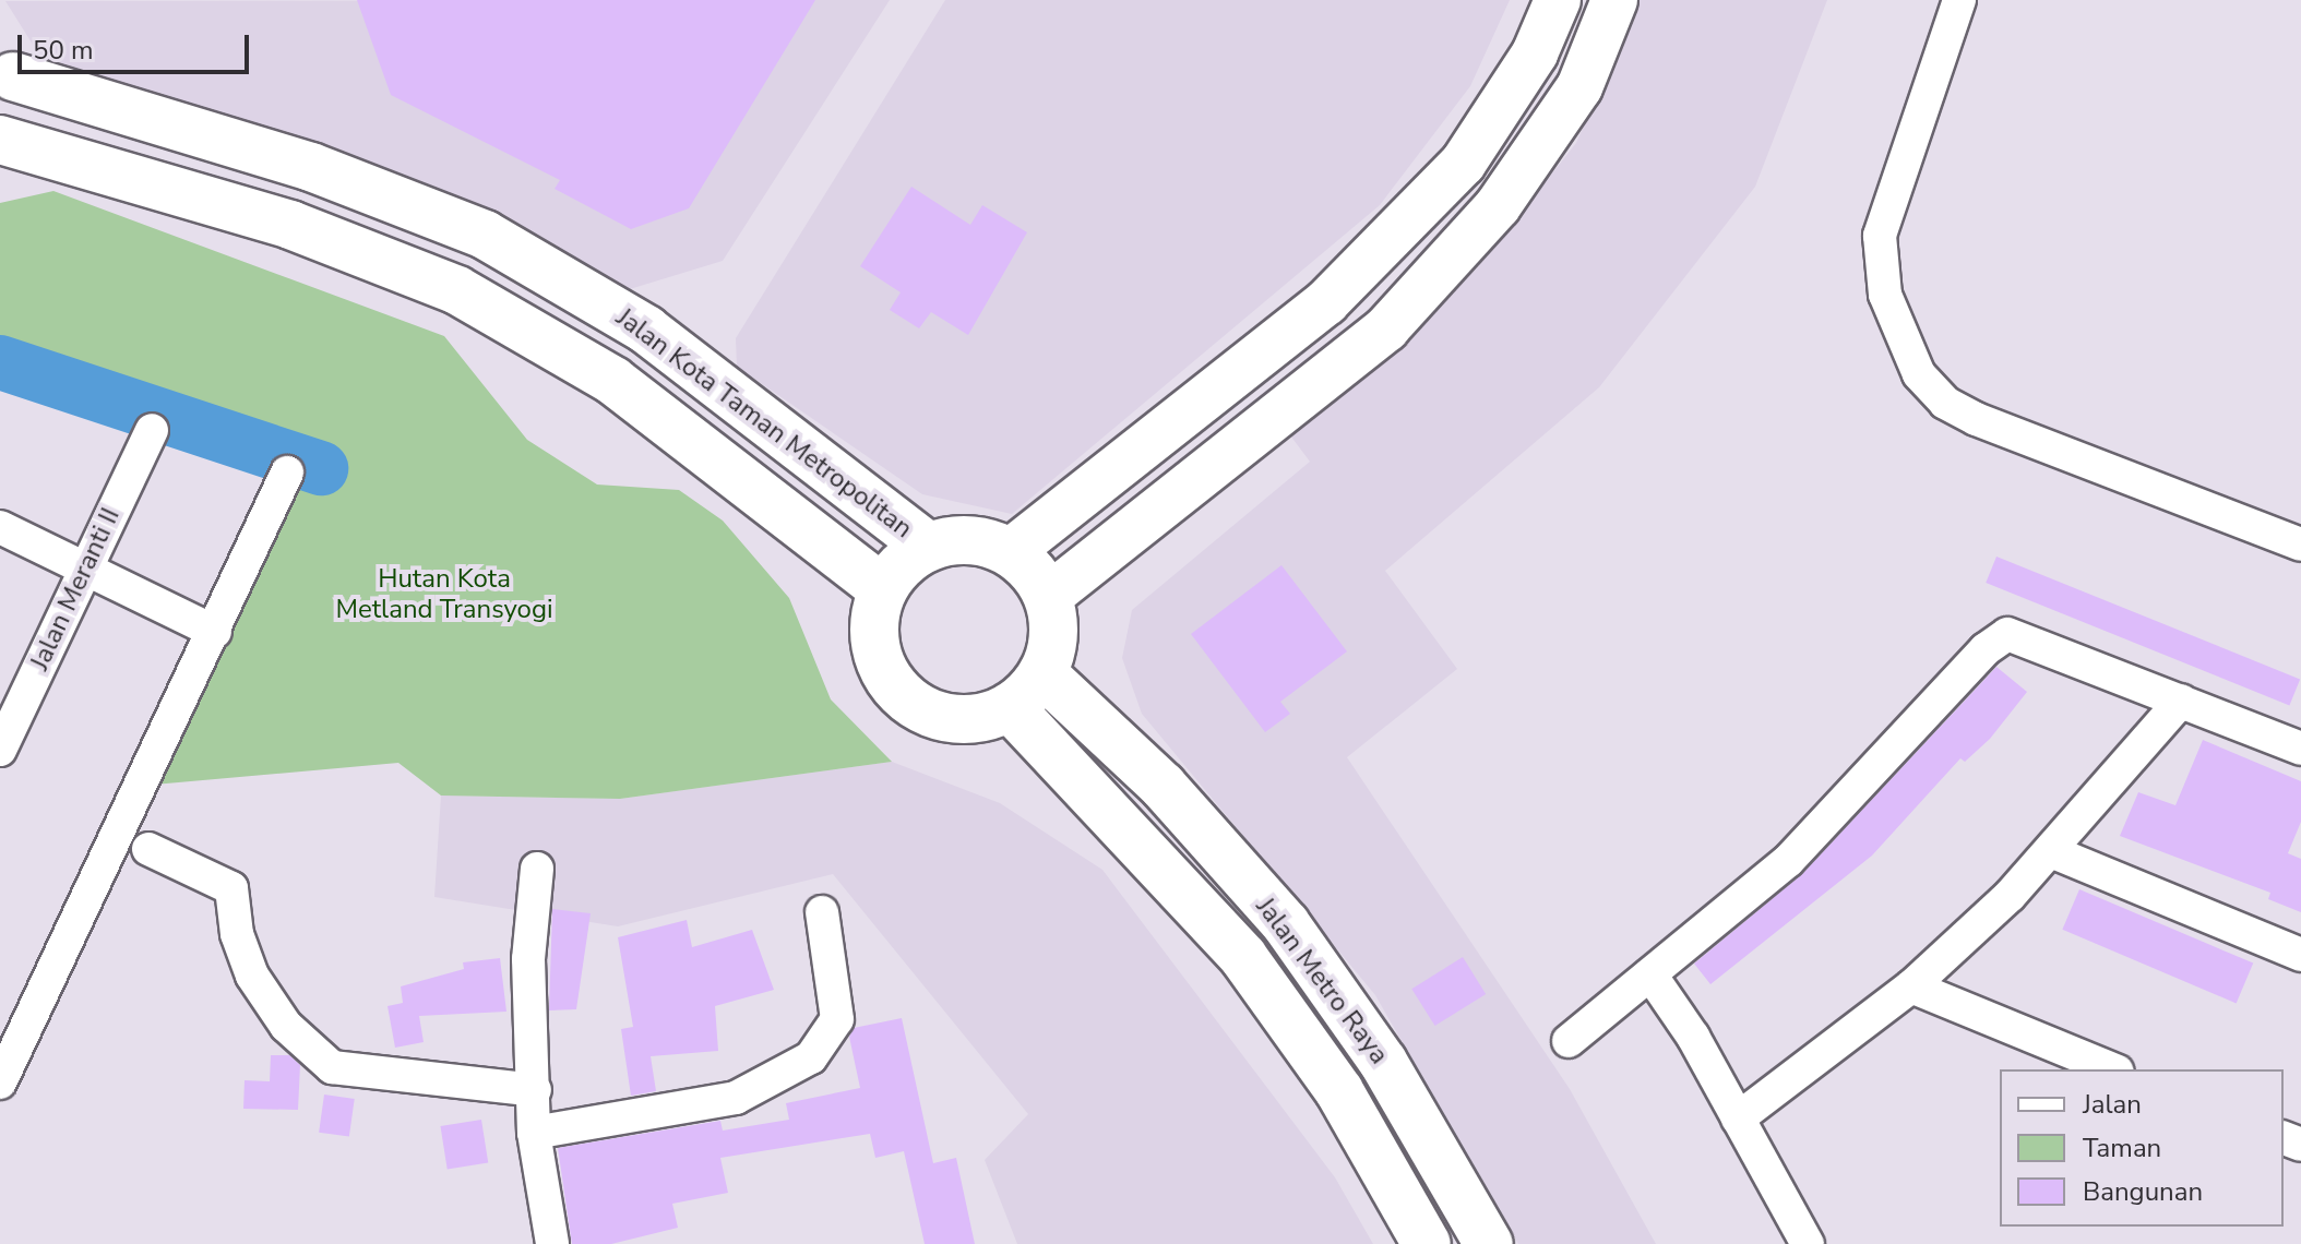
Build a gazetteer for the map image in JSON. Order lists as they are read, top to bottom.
{
  "streets": {
    "main road": ["Jalan Kota Taman Metropolitan", "Jalan Metro Raya"],
    "street": ["Jalan Meranti II"]
  },
  "crossings": [
    ["Jalan Kota Taman Metropolitan", "Jalan Metro Raya"]
  ],
  "parks": ["Hutan Kota Metland Transyogi"],
  "legend": ["Jalan", "Taman", "Bangunan"],
  "scale_bar": "50 m"
}
